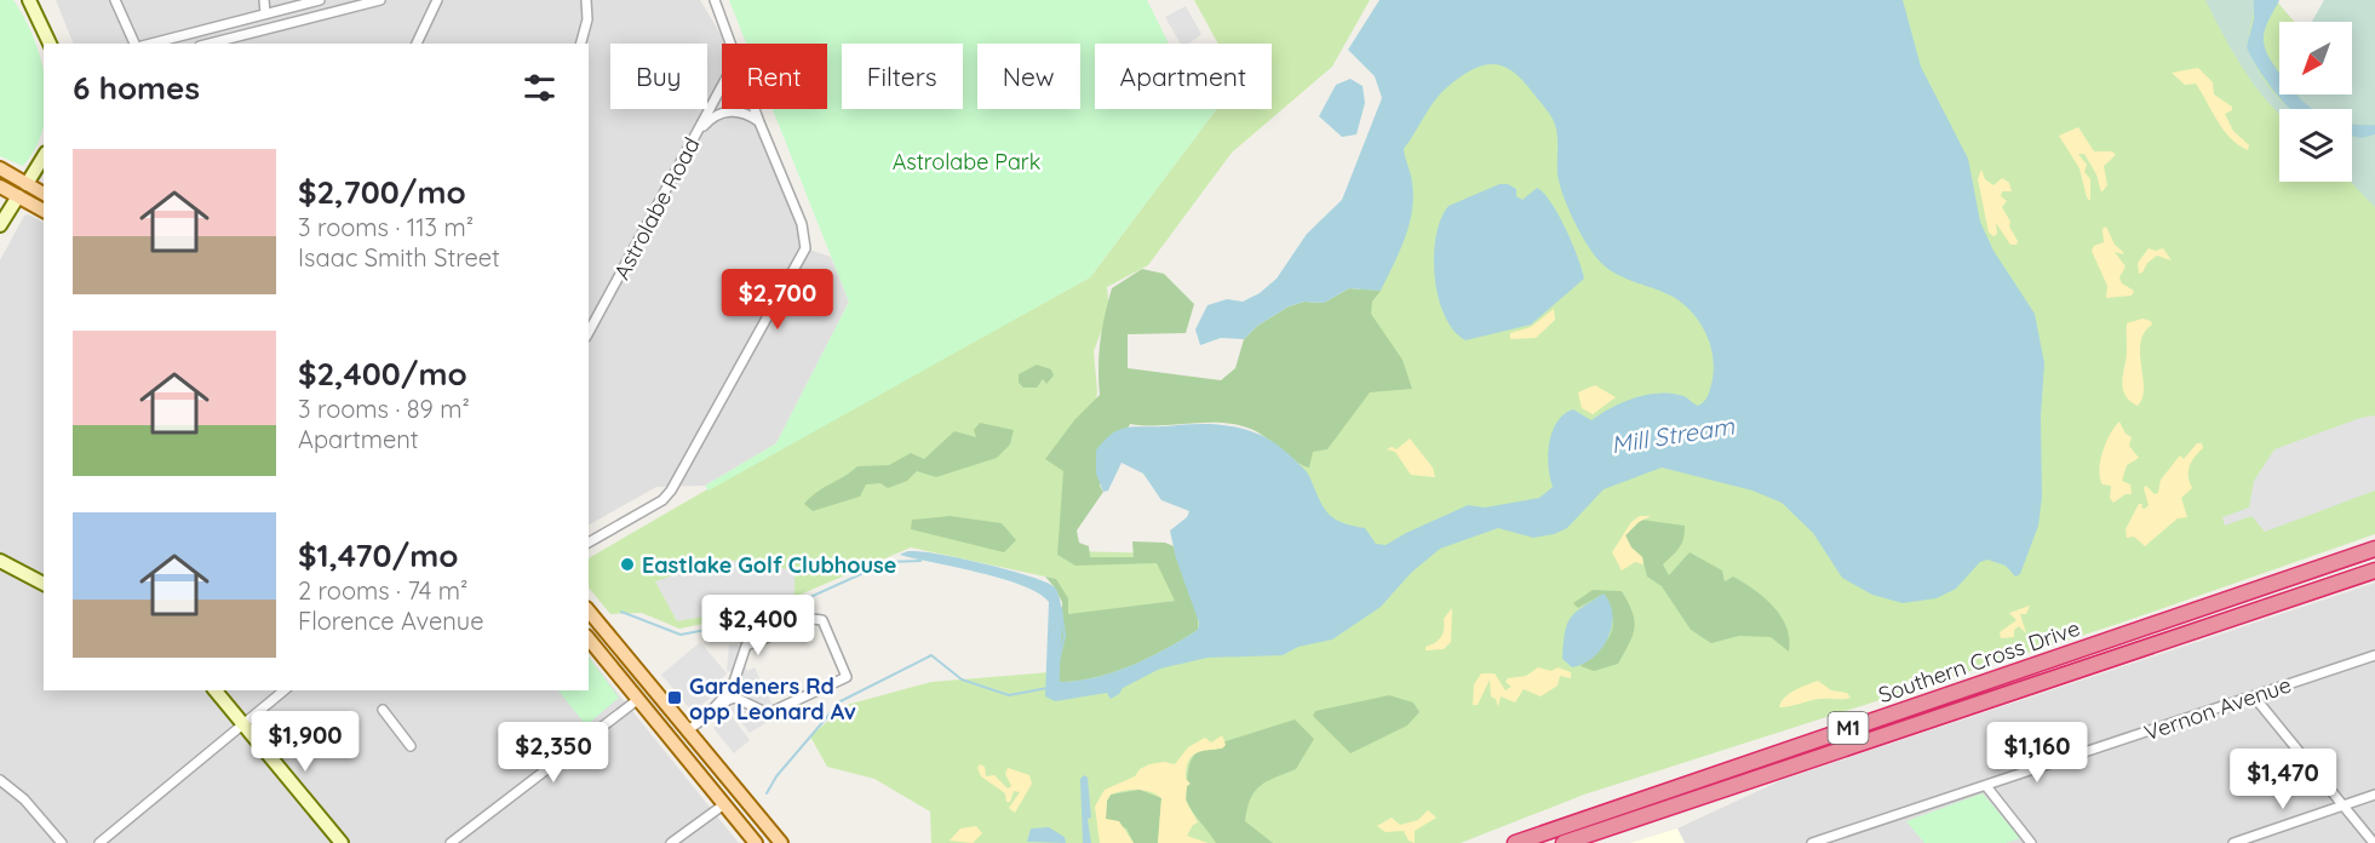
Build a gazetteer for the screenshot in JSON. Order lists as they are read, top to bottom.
{
  "streets": {
    "highway": ["Southern Cross Drive", "M1"],
    "street": ["Astrolabe Road", "Vernon Avenue"]
  },
  "water": ["Mill Stream"],
  "parks": ["Astrolabe Park"],
  "places": {
    "other": ["Eastlake Golf Clubhouse"],
    "transit": ["Gardeners Rd opp Leonard Av"]
  },
  "north": "bottom left",
  "page": {
    "chip": [
      "Buy",
      "Rent",
      "Filters",
      "New",
      "Apartment"
    ],
    "heading": "6 homes",
    "list": [
      {
        "name": "$2,700/mo",
        "note": "3 rooms · 113 m² · Isaac Smith Street"
      },
      {
        "name": "$2,400/mo",
        "note": "3 rooms · 89 m² · Apartment"
      },
      {
        "name": "$1,470/mo",
        "note": "2 rooms · 74 m² · Florence Avenue"
      }
    ],
    "price": [
      "$2,700",
      "$2,400",
      "$1,900",
      "$2,350",
      "$1,160",
      "$1,470"
    ]
  }
}
